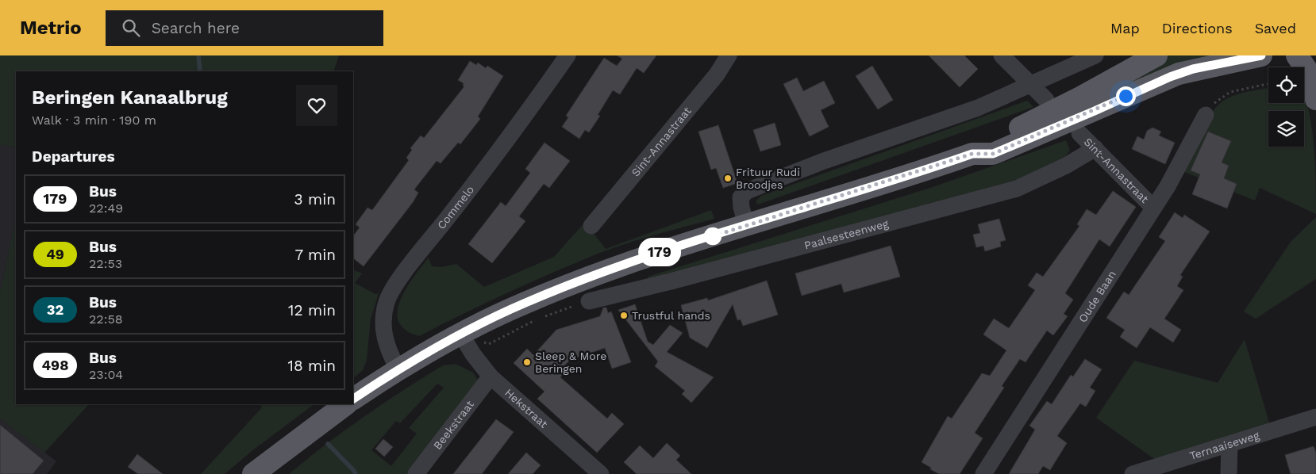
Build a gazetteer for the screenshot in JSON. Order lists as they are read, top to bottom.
{
  "streets": {
    "street": [
      "Sint-Annastraat",
      "Commelo",
      "Paalsesteenweg",
      "Oude Baan",
      "Hekstraat",
      "Beekstraat",
      "Ternaaiseweg"
    ]
  },
  "crossings": [
    ["Sint-Annastraat", "Paalsesteenweg"],
    ["Sint-Annastraat", "Oude Baan"],
    ["Hekstraat", "Beekstraat"]
  ],
  "places": ["Frituur Rudi Broodjes", "Trustful hands", "Sleep & More Beringen"],
  "lines": ["bus line 179"],
  "page": {
    "header": "Metrio",
    "search": "Search here",
    "nav": ["Map", "Directions", "Saved"],
    "on_map": "179",
    "heading": [
      ["Beringen Kanaalbrug", "Walk · 3 min · 190 m"],
      "Departures"
    ],
    "list": [
      {
        "mark": "179",
        "name": "Bus",
        "note": "22:49",
        "value": "3 min"
      },
      {
        "mark": "49",
        "name": "Bus",
        "note": "22:53",
        "value": "7 min"
      },
      {
        "mark": "32",
        "name": "Bus",
        "note": "22:58",
        "value": "12 min"
      },
      {
        "mark": "498",
        "name": "Bus",
        "note": "23:04",
        "value": "18 min"
      }
    ]
  }
}
